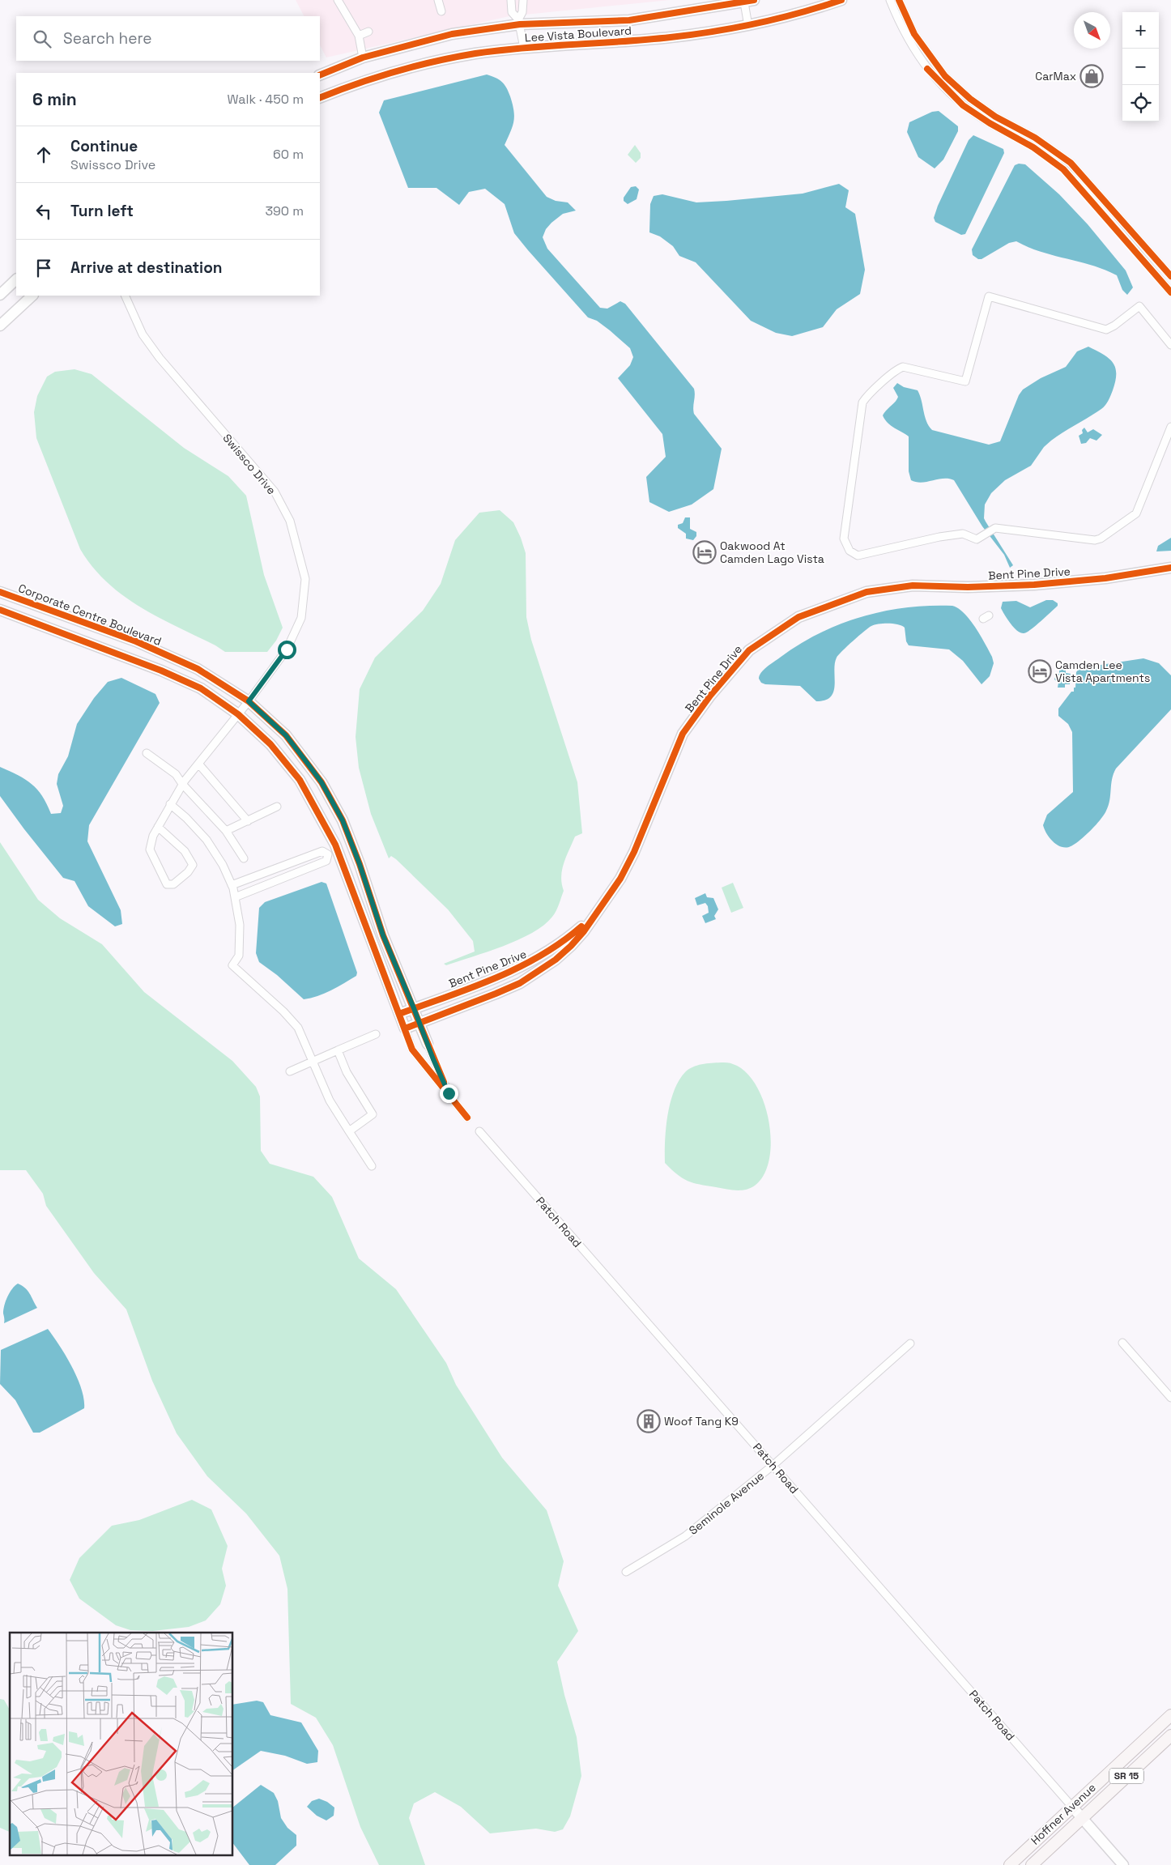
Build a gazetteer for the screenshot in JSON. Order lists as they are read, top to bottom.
{
  "streets": {
    "main road": ["SR 15", "Hoffner Avenue"],
    "street": [
      "Lee Vista Boulevard",
      "Swissco Drive",
      "Bent Pine Drive",
      "Corporate Centre Boulevard",
      "Patch Road",
      "Seminole Avenue"
    ]
  },
  "crossings": [
    ["Swissco Drive", "Corporate Centre Boulevard"],
    ["Bent Pine Drive", "Corporate Centre Boulevard"],
    ["Patch Road", "Seminole Avenue"],
    ["Patch Road", "Hoffner Avenue"]
  ],
  "places": {
    "shop": ["CarMax"],
    "hotel": ["Oakwood At Camden Lago Vista", "Camden Lee Vista Apartments"],
    "building": ["Woof Tang K9"]
  },
  "north": "bottom right",
  "page": {
    "map_buttons": ["+", "−"],
    "search": "Search here",
    "heading": ["6 min", "Walk · 450 m"],
    "list": [
      ["Continue", "Swissco Drive", "60 m"],
      ["Turn left", "390 m"],
      "Arrive at destination"
    ]
  }
}
